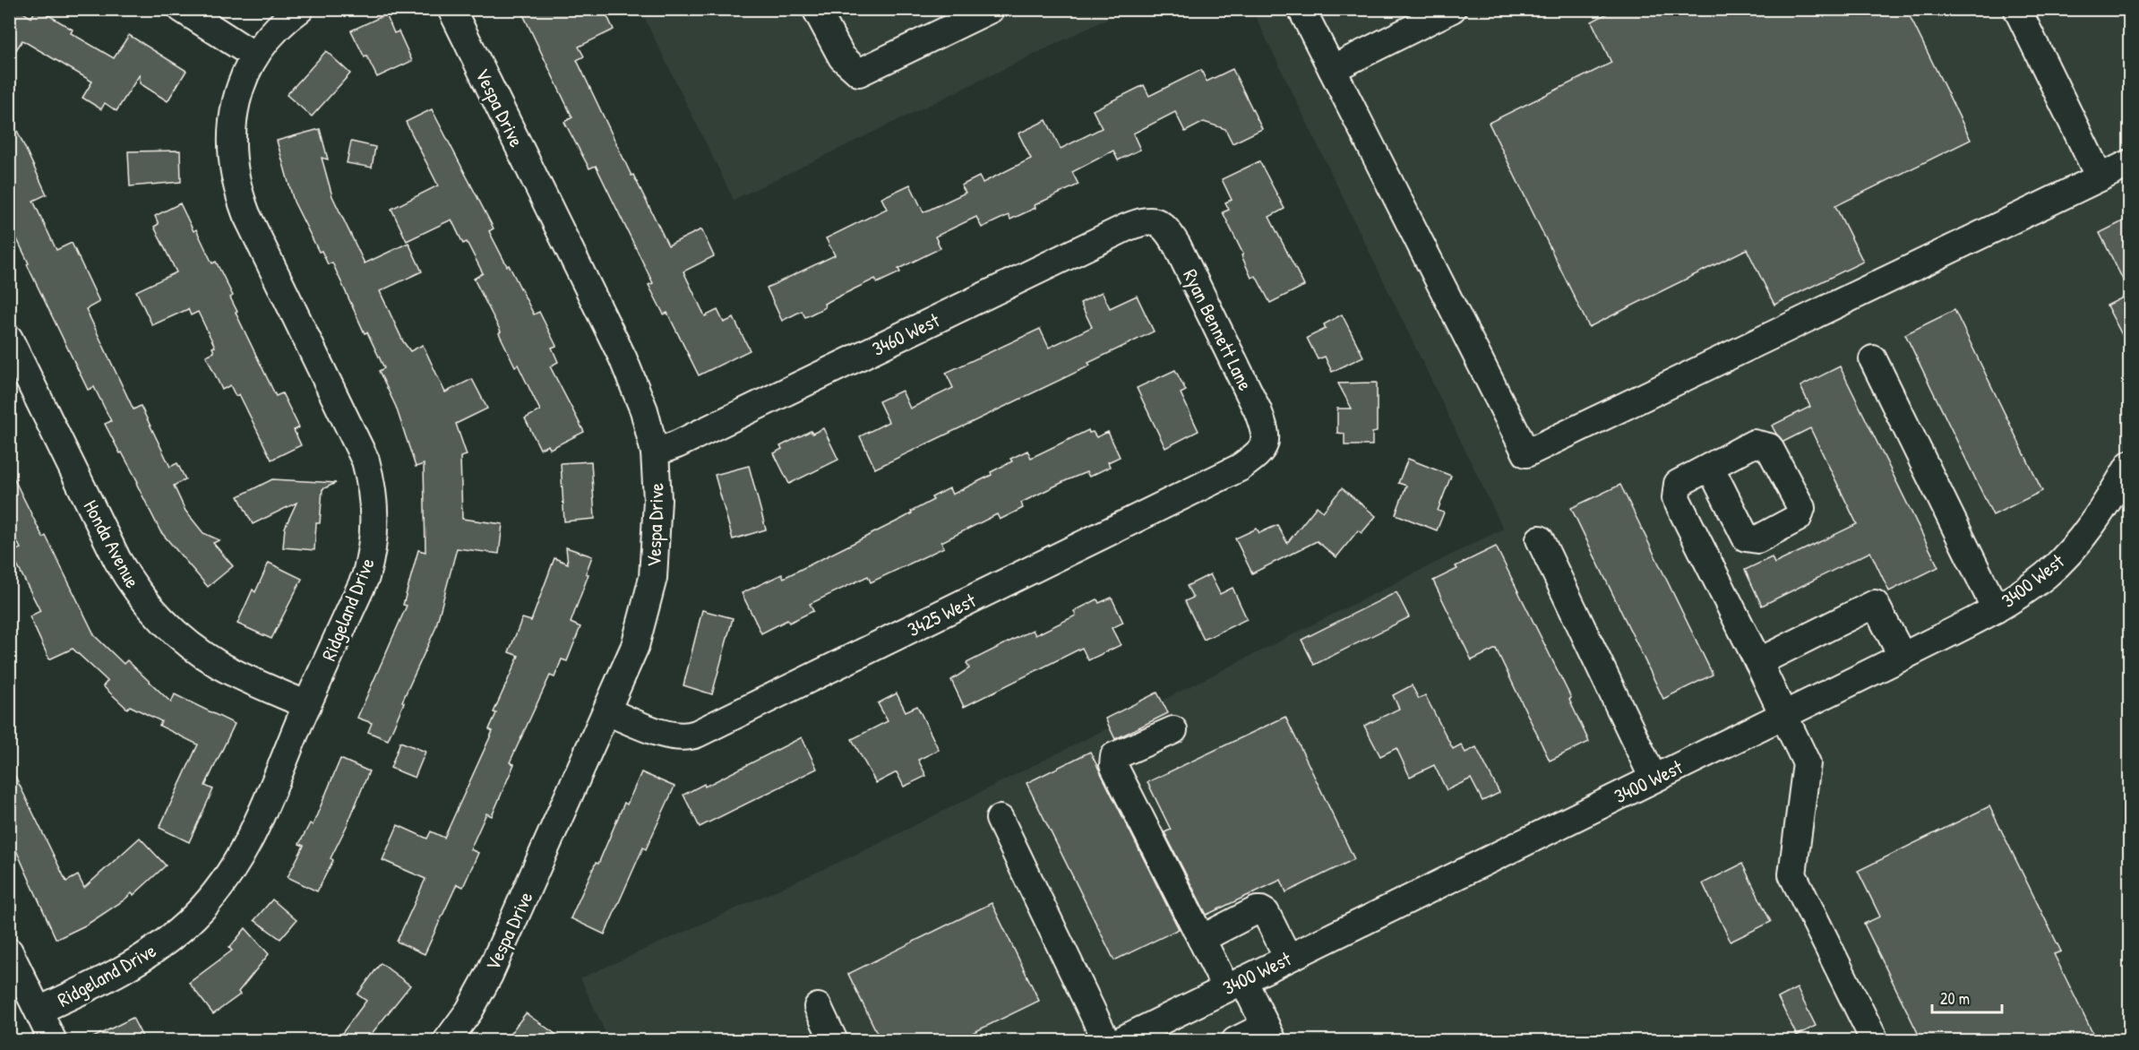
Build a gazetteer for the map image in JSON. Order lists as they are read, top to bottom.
{
  "streets": {
    "street": [
      "Vespa Drive",
      "Ryan Bennett Lane",
      "3460 West",
      "Honda Avenue",
      "3400 West",
      "Ridgeland Drive",
      "3425 West"
    ]
  },
  "crossings": [
    ["Vespa Drive", "3460 West"],
    ["Vespa Drive", "3425 West"],
    ["Ryan Bennett Lane", "3460 West"],
    ["Ryan Bennett Lane", "3425 West"],
    ["Honda Avenue", "Ridgeland Drive"]
  ],
  "scale_bar": "20 m"
}
